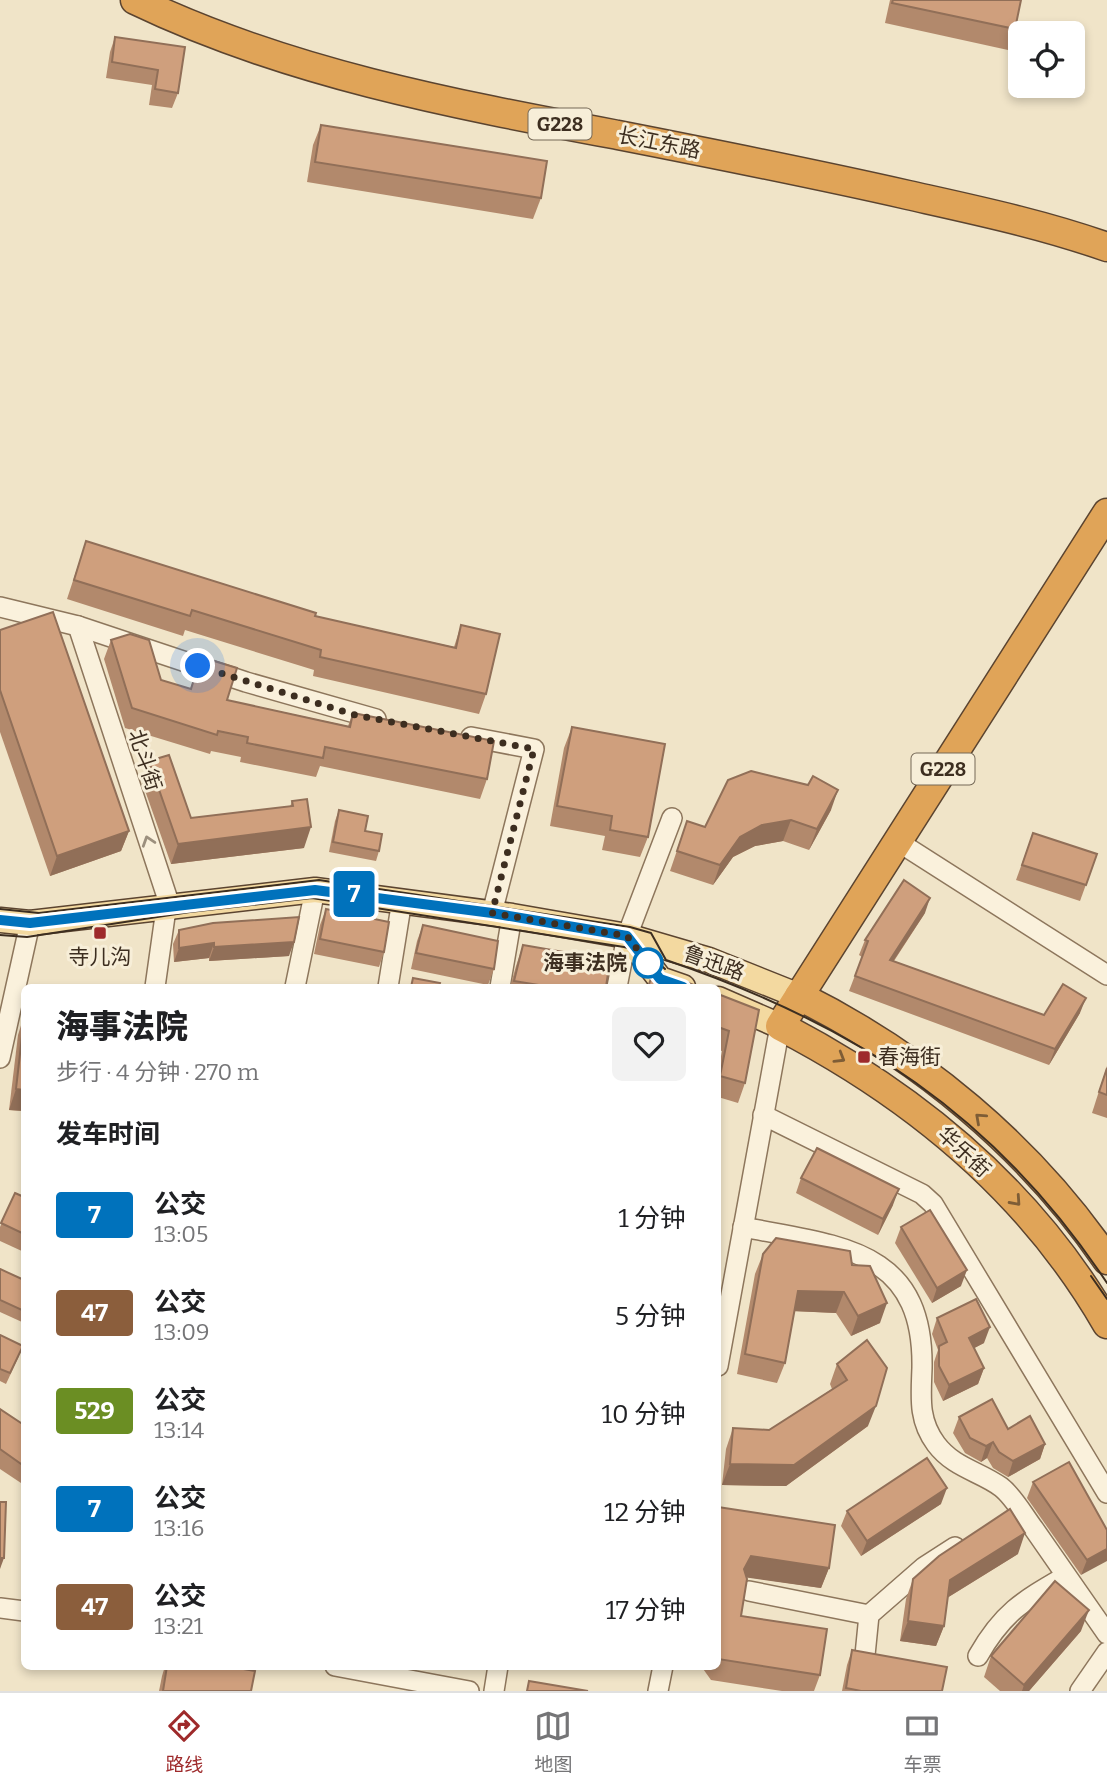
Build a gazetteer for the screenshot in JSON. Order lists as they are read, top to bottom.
{
  "streets": {
    "highway": ["G228", "长江东路", "华乐街"],
    "main road": ["鲁迅路"],
    "street": ["北斗街"]
  },
  "crossings": [
    ["G228", "鲁迅路"],
    ["G228", "华乐街"],
    ["北斗街", "鲁迅路"],
    ["鲁迅路", "华乐街"]
  ],
  "one_way": ["北斗街"],
  "places": {
    "transit": ["寺儿沟", "春海街"],
    "other": ["海事法院"]
  },
  "lines": ["bus line 7"],
  "page": {
    "on_map": "7",
    "heading": [
      ["海事法院", "步行 · 4 分钟 · 270 m"],
      "发车时间"
    ],
    "list": [
      {
        "mark": "7",
        "name": "公交",
        "note": "13:05",
        "value": "1 分钟"
      },
      {
        "mark": "47",
        "name": "公交",
        "note": "13:09",
        "value": "5 分钟"
      },
      {
        "mark": "529",
        "name": "公交",
        "note": "13:14",
        "value": "10 分钟"
      },
      {
        "mark": "7",
        "name": "公交",
        "note": "13:16",
        "value": "12 分钟"
      },
      {
        "mark": "47",
        "name": "公交",
        "note": "13:21",
        "value": "17 分钟"
      }
    ],
    "tabs": ["路线", "地图", "车票"]
  }
}
